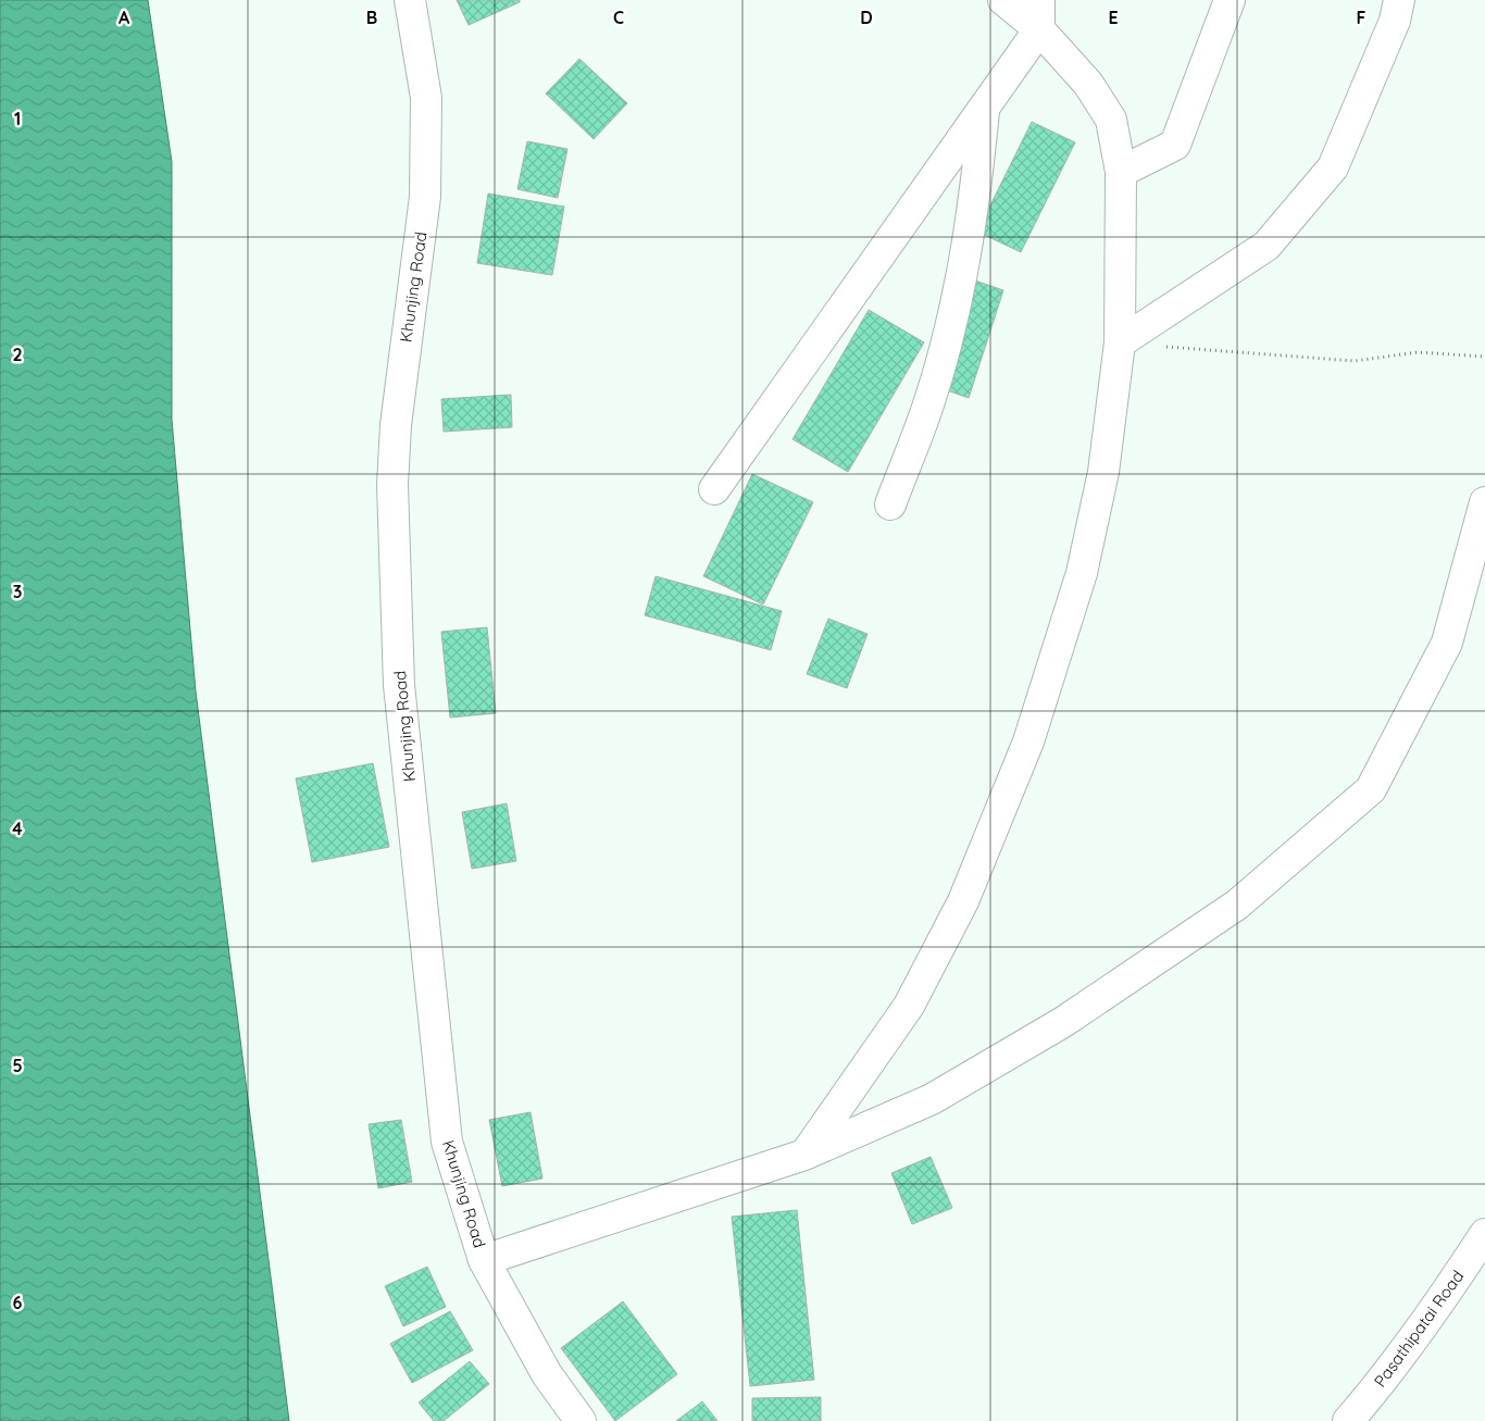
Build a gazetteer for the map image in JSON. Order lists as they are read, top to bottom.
{
  "streets": {
    "street": ["Khunjing Road", "Pasathipatai Road"]
  },
  "grid": {
    "columns": [
      "A",
      "B",
      "C",
      "D",
      "E",
      "F"
    ],
    "rows": [
      "1",
      "2",
      "3",
      "4",
      "5",
      "6"
    ]
  }
}
